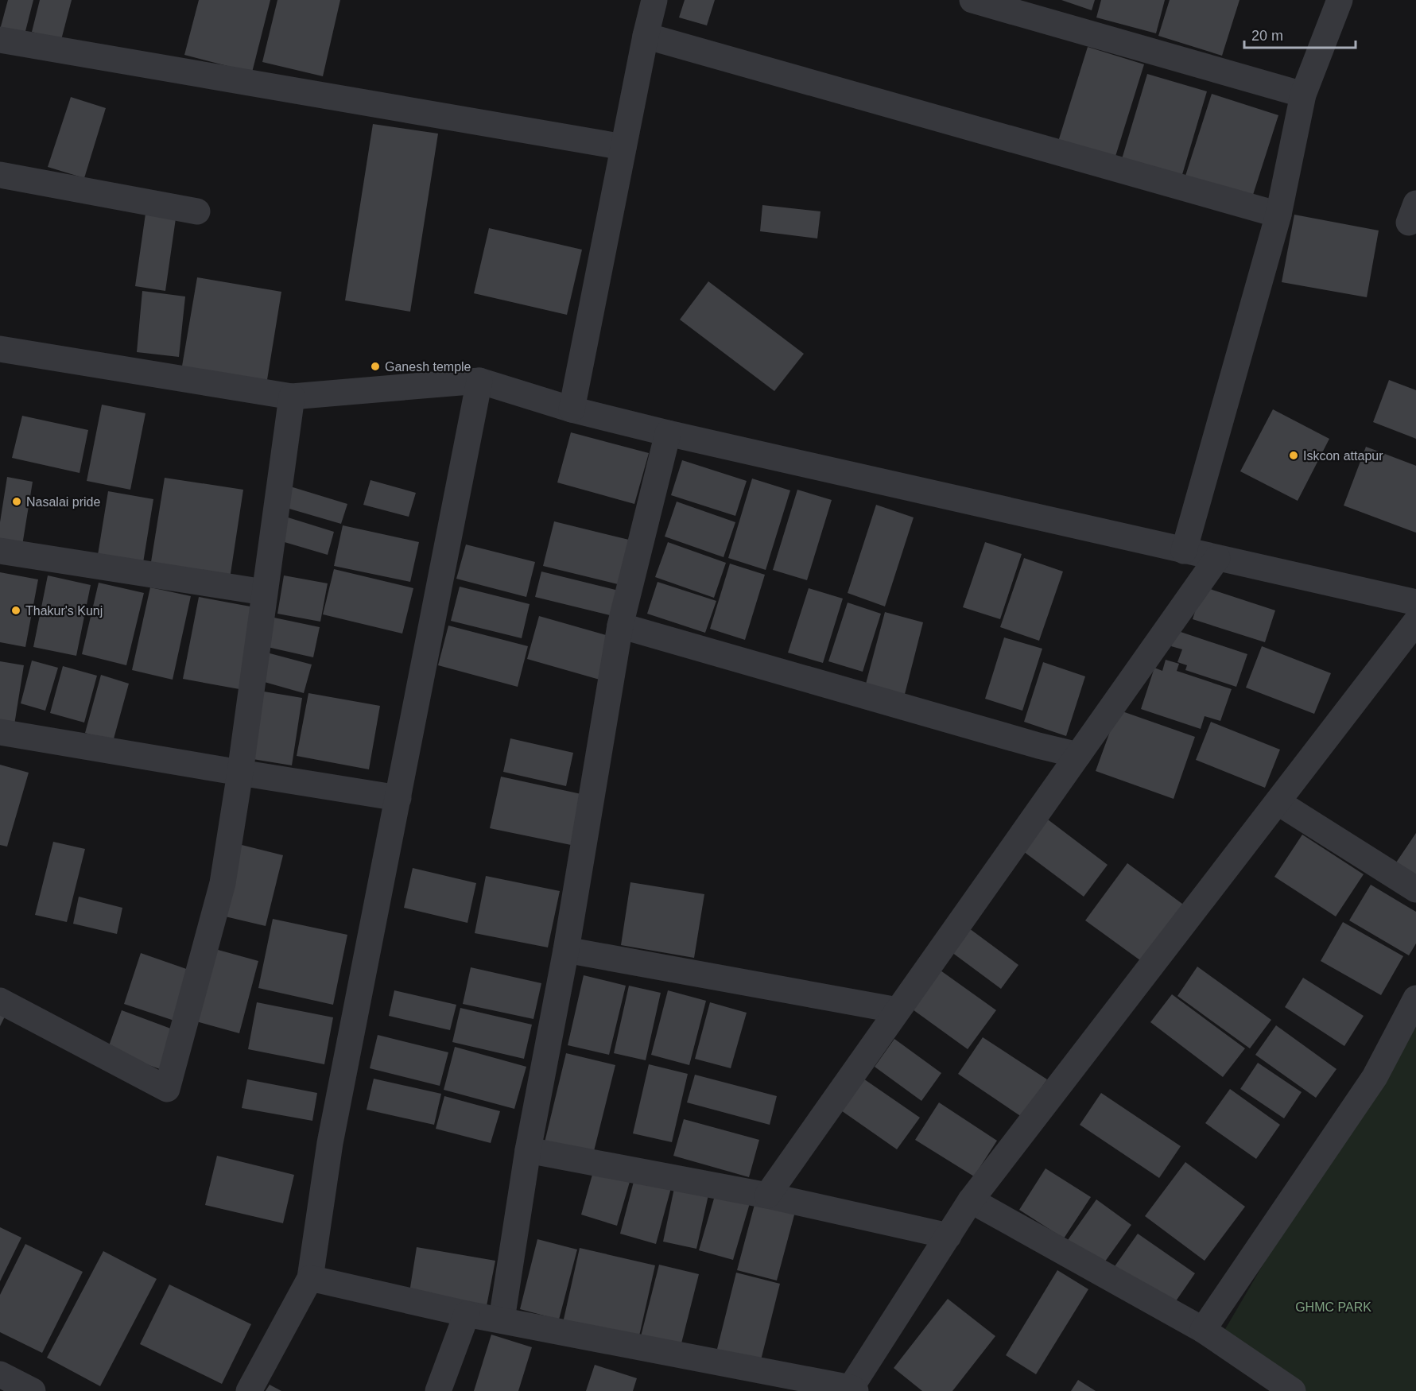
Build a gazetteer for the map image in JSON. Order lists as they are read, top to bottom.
{
  "parks": ["GHMC PARK"],
  "places": [
    "Ganesh temple",
    "Iskcon attapur",
    "Nasalai pride",
    "Thakur's Kunj"
  ],
  "scale_bar": "20 m"
}
